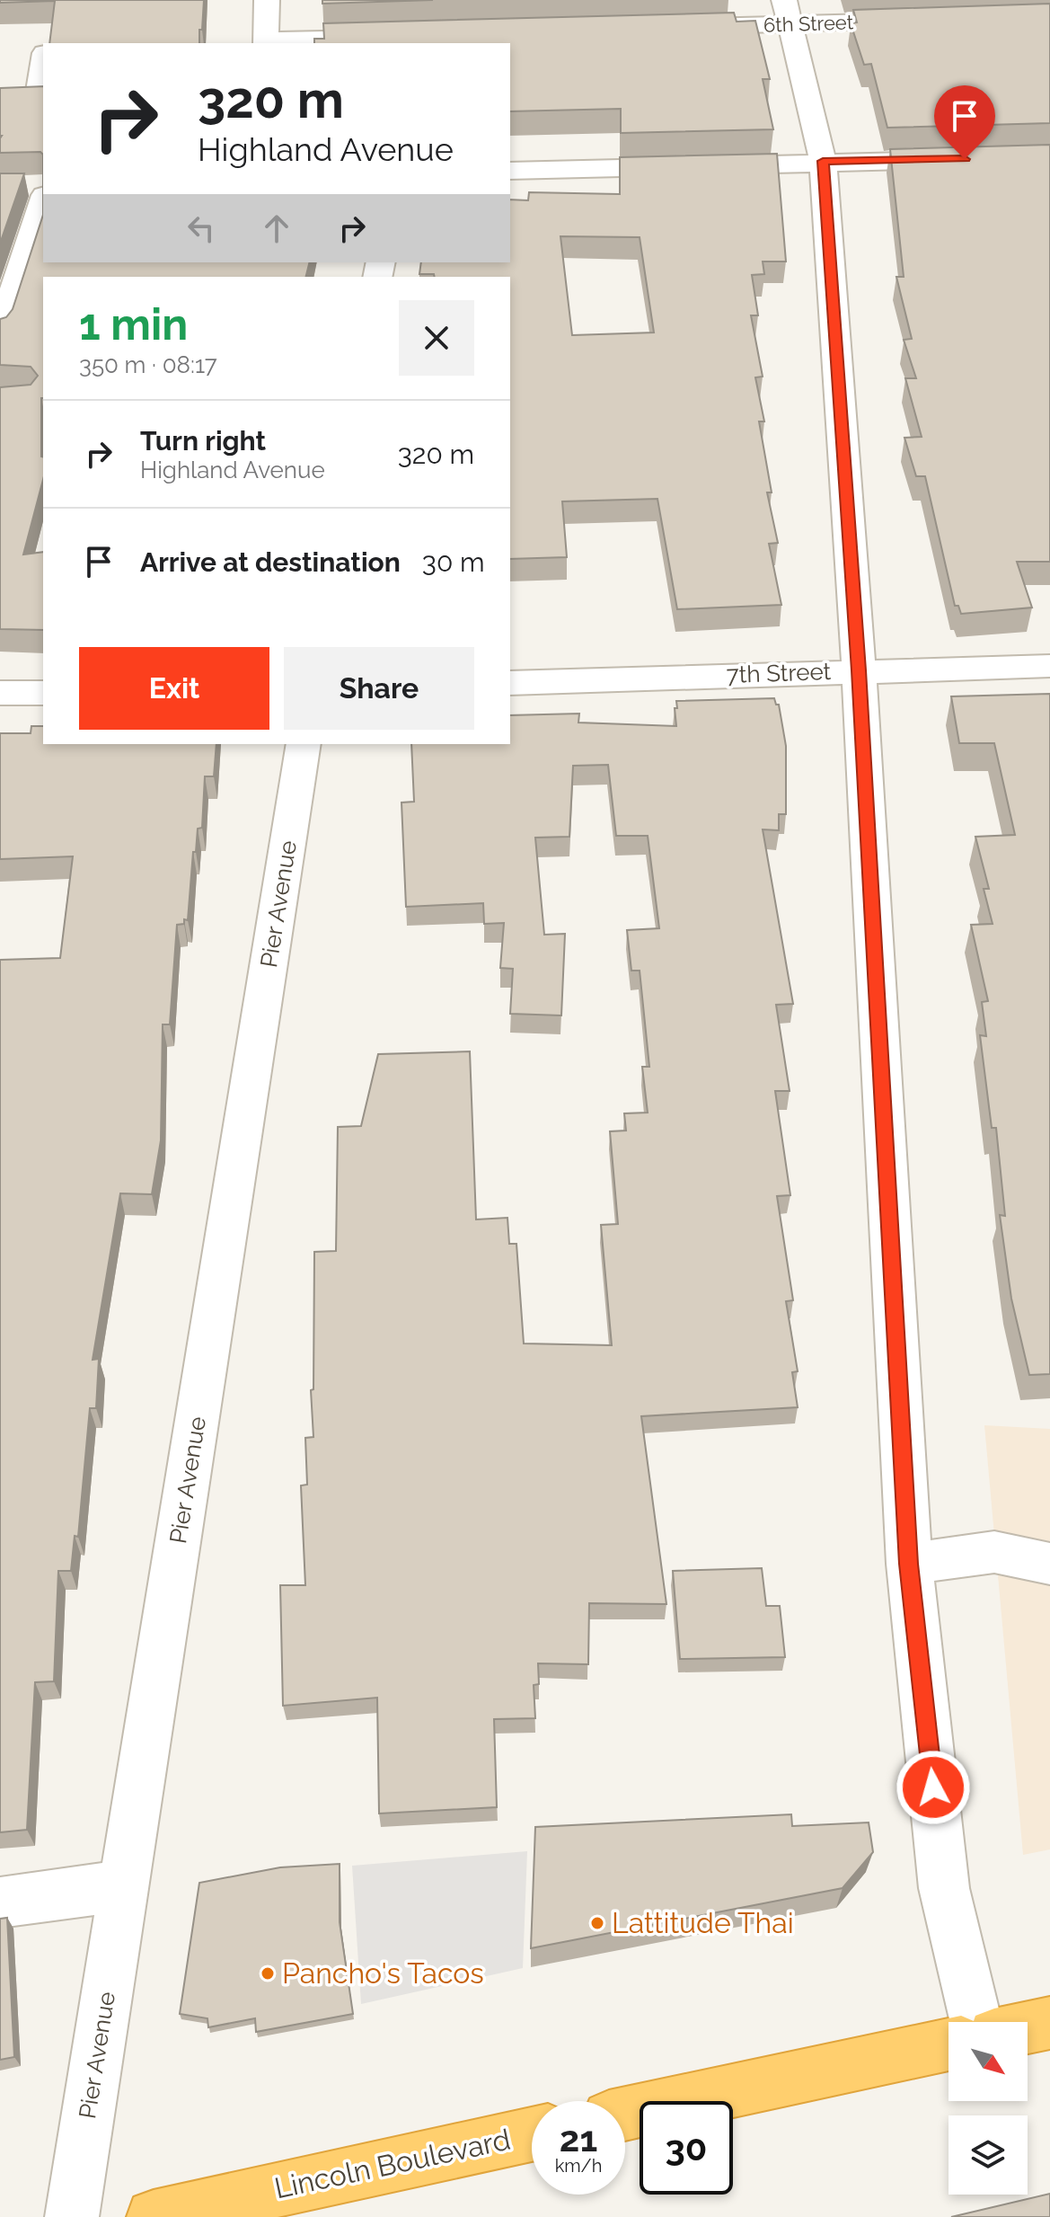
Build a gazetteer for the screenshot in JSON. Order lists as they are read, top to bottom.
{
  "streets": {
    "highway": ["Lincoln Boulevard"],
    "street": ["6th Street", "7th Street", "Pier Avenue"]
  },
  "places": ["Lattitude Thai", "Pancho's Tacos"],
  "north": "bottom right",
  "page": {
    "turn": ["320 m", "Highland Avenue"],
    "heading": ["1 min", "350 m · 08:17"],
    "list": [
      {
        "name": "Turn right",
        "note": "Highland Avenue",
        "value": "320 m"
      },
      {
        "name": "Arrive at destination",
        "value": "30 m"
      }
    ],
    "buttons": ["Exit", "Share"],
    "speed": "21 km/h",
    "limit": "30"
  }
}
